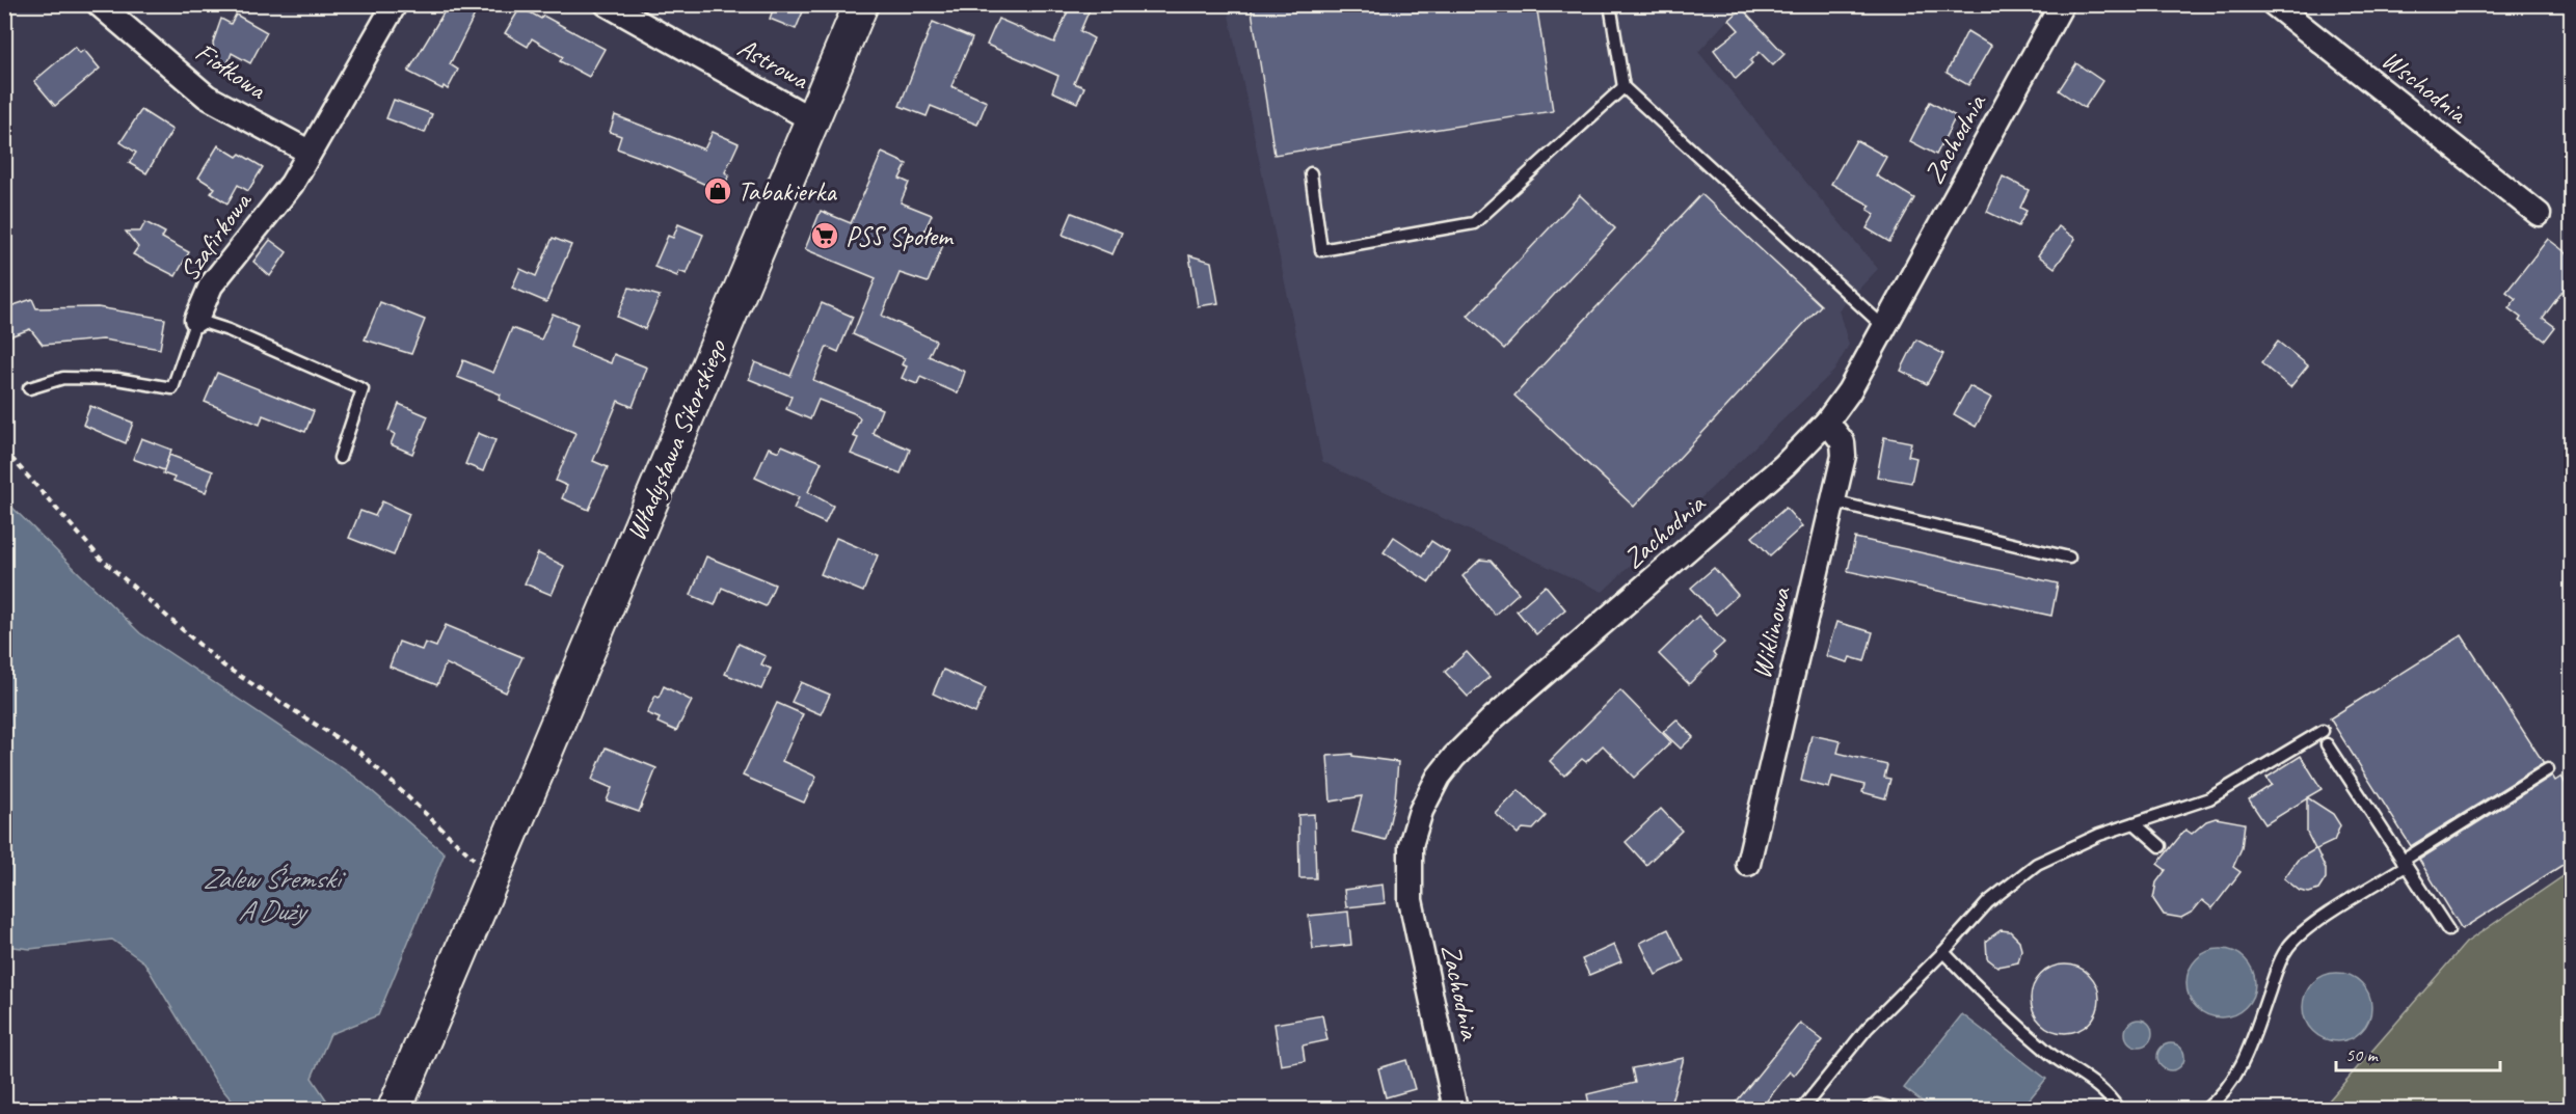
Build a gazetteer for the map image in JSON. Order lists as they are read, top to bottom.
{
  "streets": {
    "main road": ["Władysława Sikorskiego"],
    "street": [
      "Astrowa",
      "Fiołkowa",
      "Wschodnia",
      "Zachodnia",
      "Szafirkowa",
      "Wiklinowa"
    ]
  },
  "crossings": [
    ["Astrowa", "Władysława Sikorskiego"],
    ["Fiołkowa", "Szafirkowa"],
    ["Zachodnia", "Wiklinowa"]
  ],
  "water": ["Zalew Śremski A Duży"],
  "places": {
    "shop": ["Tabakierka"],
    "supermarket": ["PSS Społem"]
  },
  "scale_bar": "50 m"
}
